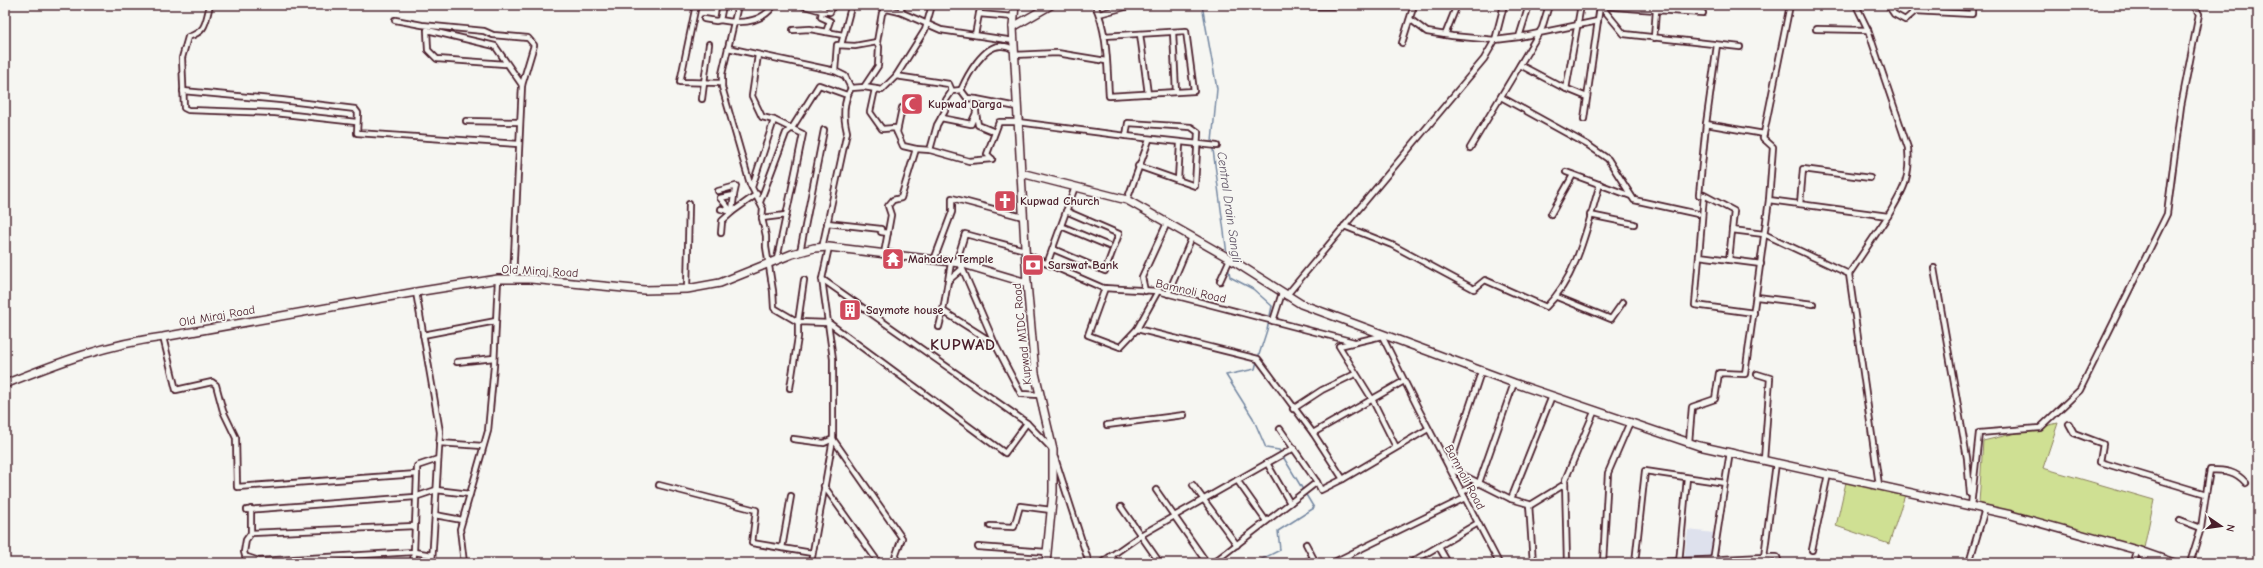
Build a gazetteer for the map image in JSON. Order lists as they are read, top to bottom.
{
  "streets": {
    "main road": ["Old Miraj Road", "Kupwad MIDC Road"],
    "street": ["Bamnoli Road"]
  },
  "crossings": [
    ["Old Miraj Road", "Bamnoli Road"],
    ["Old Miraj Road", "Kupwad MIDC Road"],
    ["Bamnoli Road", "Kupwad MIDC Road"]
  ],
  "districts": ["KUPWAD"],
  "water": ["Central Drain Sangli"],
  "places": {
    "mosque": ["Kupwad Darga"],
    "church": ["Kupwad Church"],
    "temple": ["Mahadev Temple"],
    "bank": ["Sarswat Bank"],
    "building": ["Saymote house"]
  },
  "north": "right"
}
